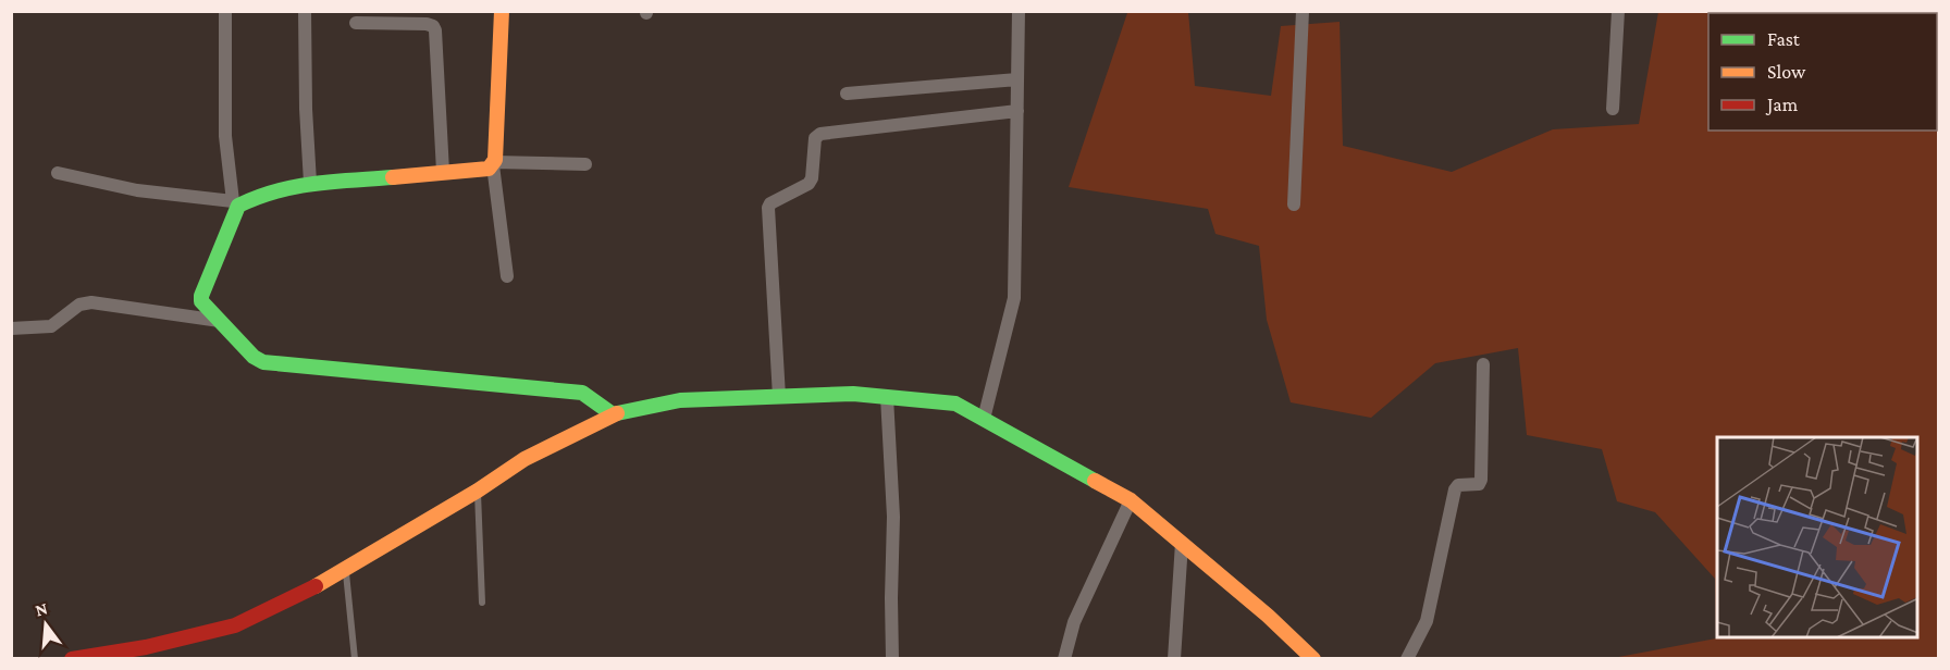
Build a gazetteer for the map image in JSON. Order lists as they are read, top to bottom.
{
  "legend": ["Fast", "Slow", "Jam"],
  "north": "top"
}
